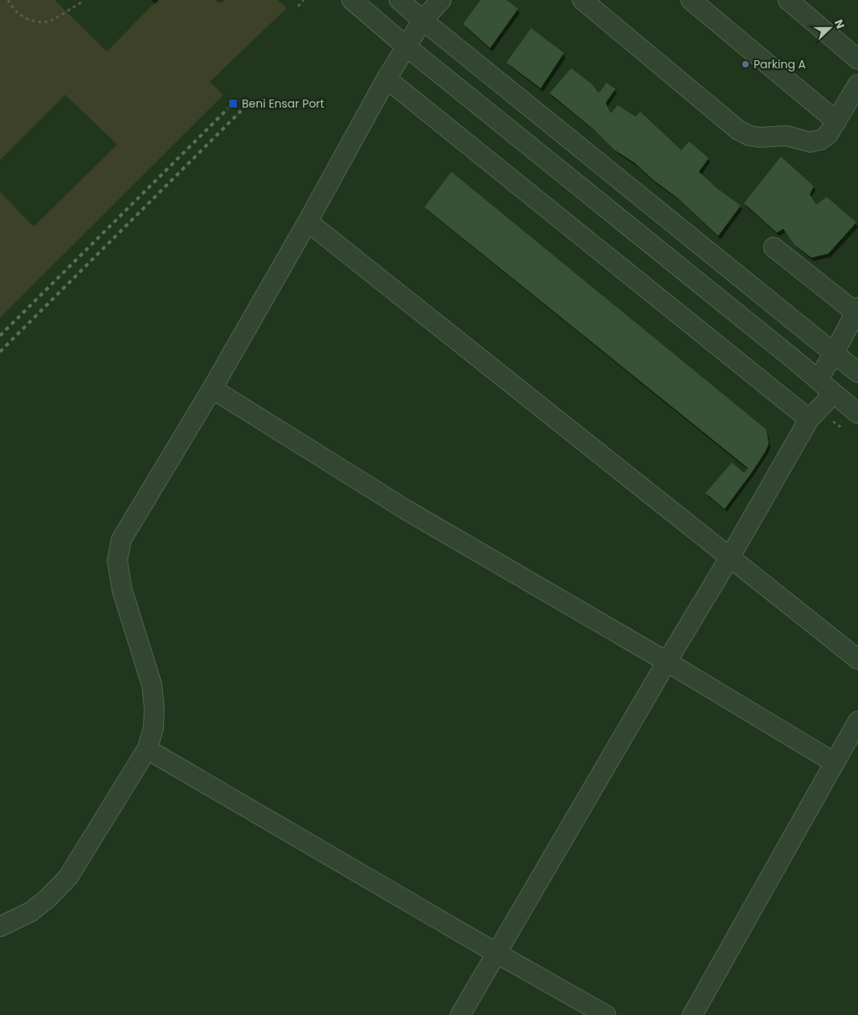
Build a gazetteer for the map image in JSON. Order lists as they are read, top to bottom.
{
  "places": {
    "other": ["Parking A"],
    "transit": ["Beni Ensar Port"]
  },
  "north": "right"
}
